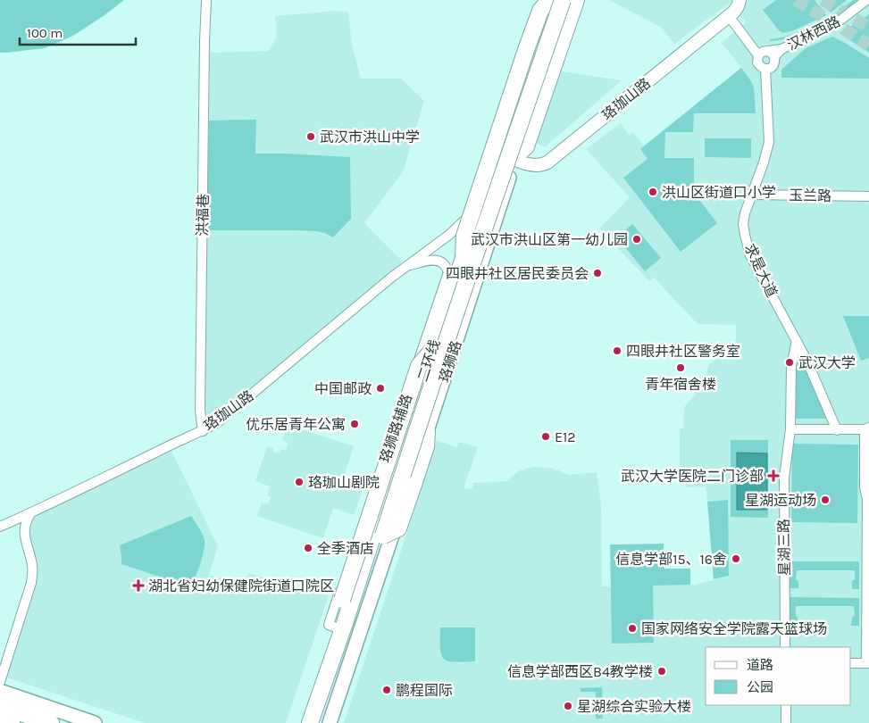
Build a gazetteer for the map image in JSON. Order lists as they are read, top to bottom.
{
  "streets": {
    "highway": ["二环线"],
    "main road": ["珞狮路"],
    "street": [
      "汉林西路",
      "珞珈山路",
      "玉兰路",
      "洪福巷",
      "求是大道",
      "星湖三路"
    ]
  },
  "crossings": [
    ["汉林西路", "求是大道"],
    ["珞珈山路", "洪福巷"],
    ["珞珈山路", "珞狮路"],
    ["玉兰路", "求是大道"],
    ["求是大道", "星湖三路"]
  ],
  "places": {
    "other": [
      "武汉市洪山中学",
      "洪山区街道口小学",
      "武汉市洪山区第一幼儿园",
      "四眼井社区居民委员会",
      "四眼井社区警务室",
      "武汉大学",
      "青年宿舍楼",
      "中国邮政",
      "优乐居青年公寓",
      "E12",
      "珞珈山剧院",
      "星湖运动场",
      "全季酒店",
      "信息学部15、16舍",
      "国家网络安全学院露天篮球场",
      "信息学部西区B4教学楼",
      "鹏程国际",
      "星湖综合实验大楼"
    ],
    "health": ["武汉大学医院二门诊部", "湖北省妇幼保健院街道口院区"]
  },
  "legend": ["道路", "公园"],
  "scale_bar": "100 m"
}
